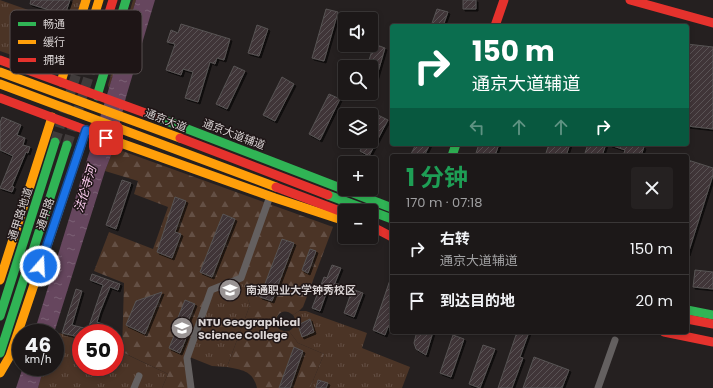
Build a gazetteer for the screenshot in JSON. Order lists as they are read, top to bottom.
{
  "streets": {
    "main road": [
      "通京大道",
      "通京大道辅道",
      "通甲路地道",
      "通甲路"
    ]
  },
  "water": ["法伦寺河"],
  "places": {
    "school or university": ["南通职业大学钟秀校区", "NTU Geographical Science College"]
  },
  "legend": ["畅通", "缓行", "拥堵"],
  "page": {
    "map_buttons": ["+", "−"],
    "turn": ["150 m", "通京大道辅道"],
    "heading": ["1 分钟", "170 m · 07:18"],
    "list": [
      {
        "name": "右转",
        "note": "通京大道辅道",
        "value": "150 m"
      },
      {
        "name": "到达目的地",
        "value": "20 m"
      }
    ],
    "speed": "46 km/h",
    "limit": "50"
  }
}
